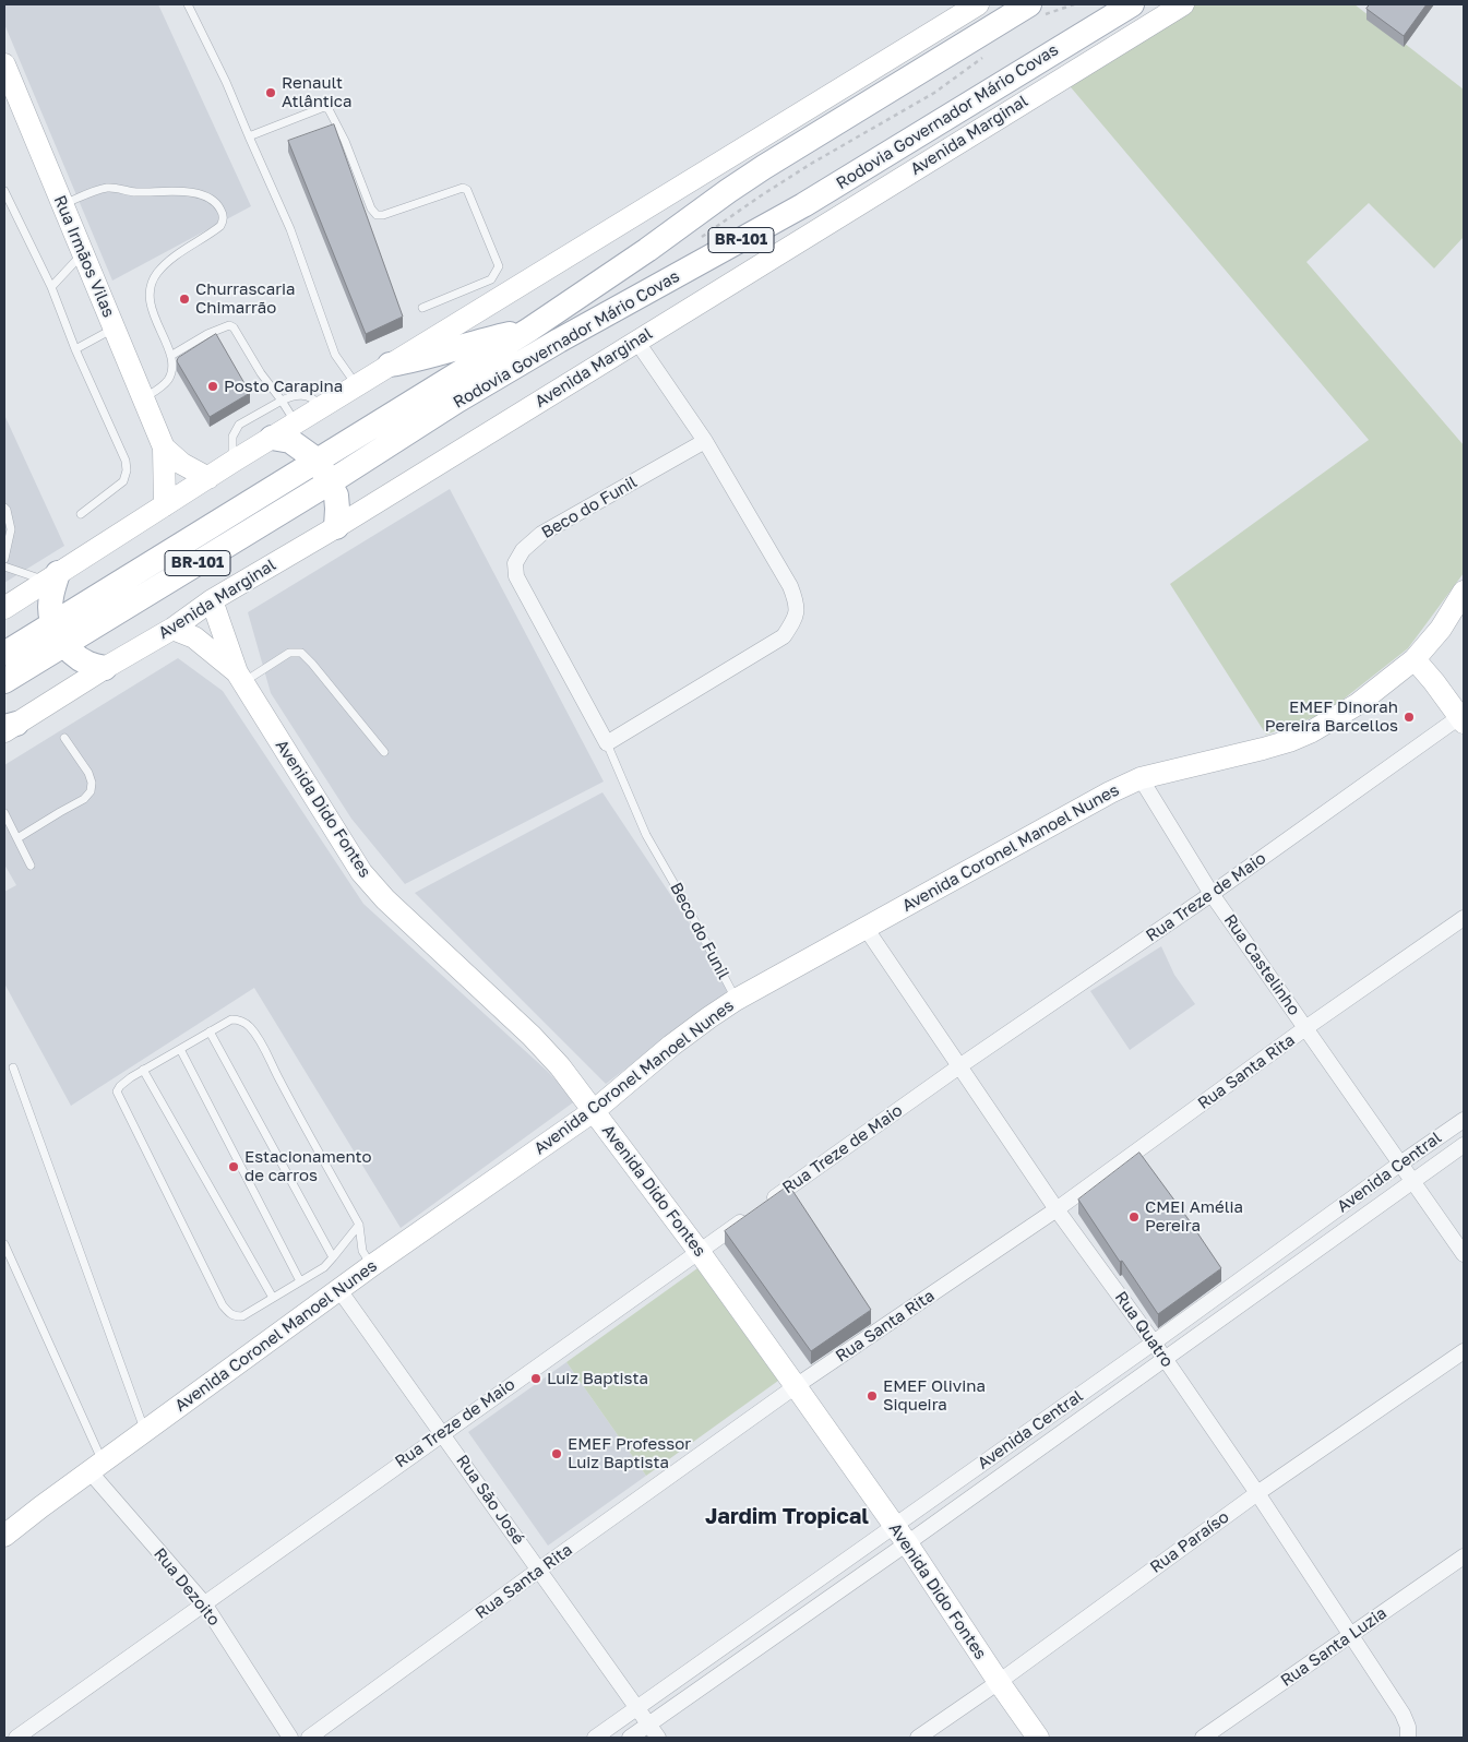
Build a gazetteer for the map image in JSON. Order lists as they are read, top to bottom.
{
  "streets": {
    "main road": ["Rodovia Governador Mário Covas", "BR-101"],
    "street": [
      "Avenida Marginal",
      "Rua Irmãos Vilas",
      "Beco do Funil",
      "Avenida Dido Fontes",
      "Avenida Coronel Manoel Nunes",
      "Rua Treze de Maio",
      "Rua Castelinho",
      "Rua Santa Rita",
      "Avenida Central",
      "Rua Quatro",
      "Rua São José",
      "Rua Paraíso",
      "Rua Dezoito",
      "Rua Santa Luzia"
    ]
  },
  "crossings": [
    ["Avenida Marginal", "Avenida Dido Fontes"],
    ["Beco do Funil", "Avenida Coronel Manoel Nunes"],
    ["Avenida Dido Fontes", "Avenida Coronel Manoel Nunes"],
    ["Avenida Dido Fontes", "Rua Treze de Maio"],
    ["Avenida Dido Fontes", "Rua Santa Rita"],
    ["Avenida Dido Fontes", "Avenida Central"],
    ["Avenida Dido Fontes", "Rua Paraíso"],
    ["Avenida Coronel Manoel Nunes", "Rua Castelinho"],
    ["Avenida Coronel Manoel Nunes", "Rua Quatro"],
    ["Avenida Coronel Manoel Nunes", "Rua São José"],
    ["Avenida Coronel Manoel Nunes", "Rua Dezoito"],
    ["Rua Treze de Maio", "Rua Castelinho"],
    ["Rua Treze de Maio", "Rua Quatro"],
    ["Rua Treze de Maio", "Rua São José"],
    ["Rua Treze de Maio", "Rua Dezoito"],
    ["Rua Castelinho", "Rua Santa Rita"],
    ["Rua Castelinho", "Avenida Central"],
    ["Rua Santa Rita", "Rua Quatro"],
    ["Rua Santa Rita", "Rua São José"],
    ["Avenida Central", "Rua Quatro"],
    ["Avenida Central", "Rua São José"],
    ["Rua Quatro", "Rua Paraíso"],
    ["Rua Quatro", "Rua Santa Luzia"]
  ],
  "districts": ["Jardim Tropical"],
  "places": [
    "Renault Atlântica",
    "Churrascaria Chimarrão",
    "Posto Carapina",
    "EMEF Dinorah Pereira Barcellos",
    "Estacionamento de carros",
    "CMEI Amélia Pereira",
    "Luiz Baptista",
    "EMEF Olivina Siqueira",
    "EMEF Professor Luiz Baptista"
  ]
}
